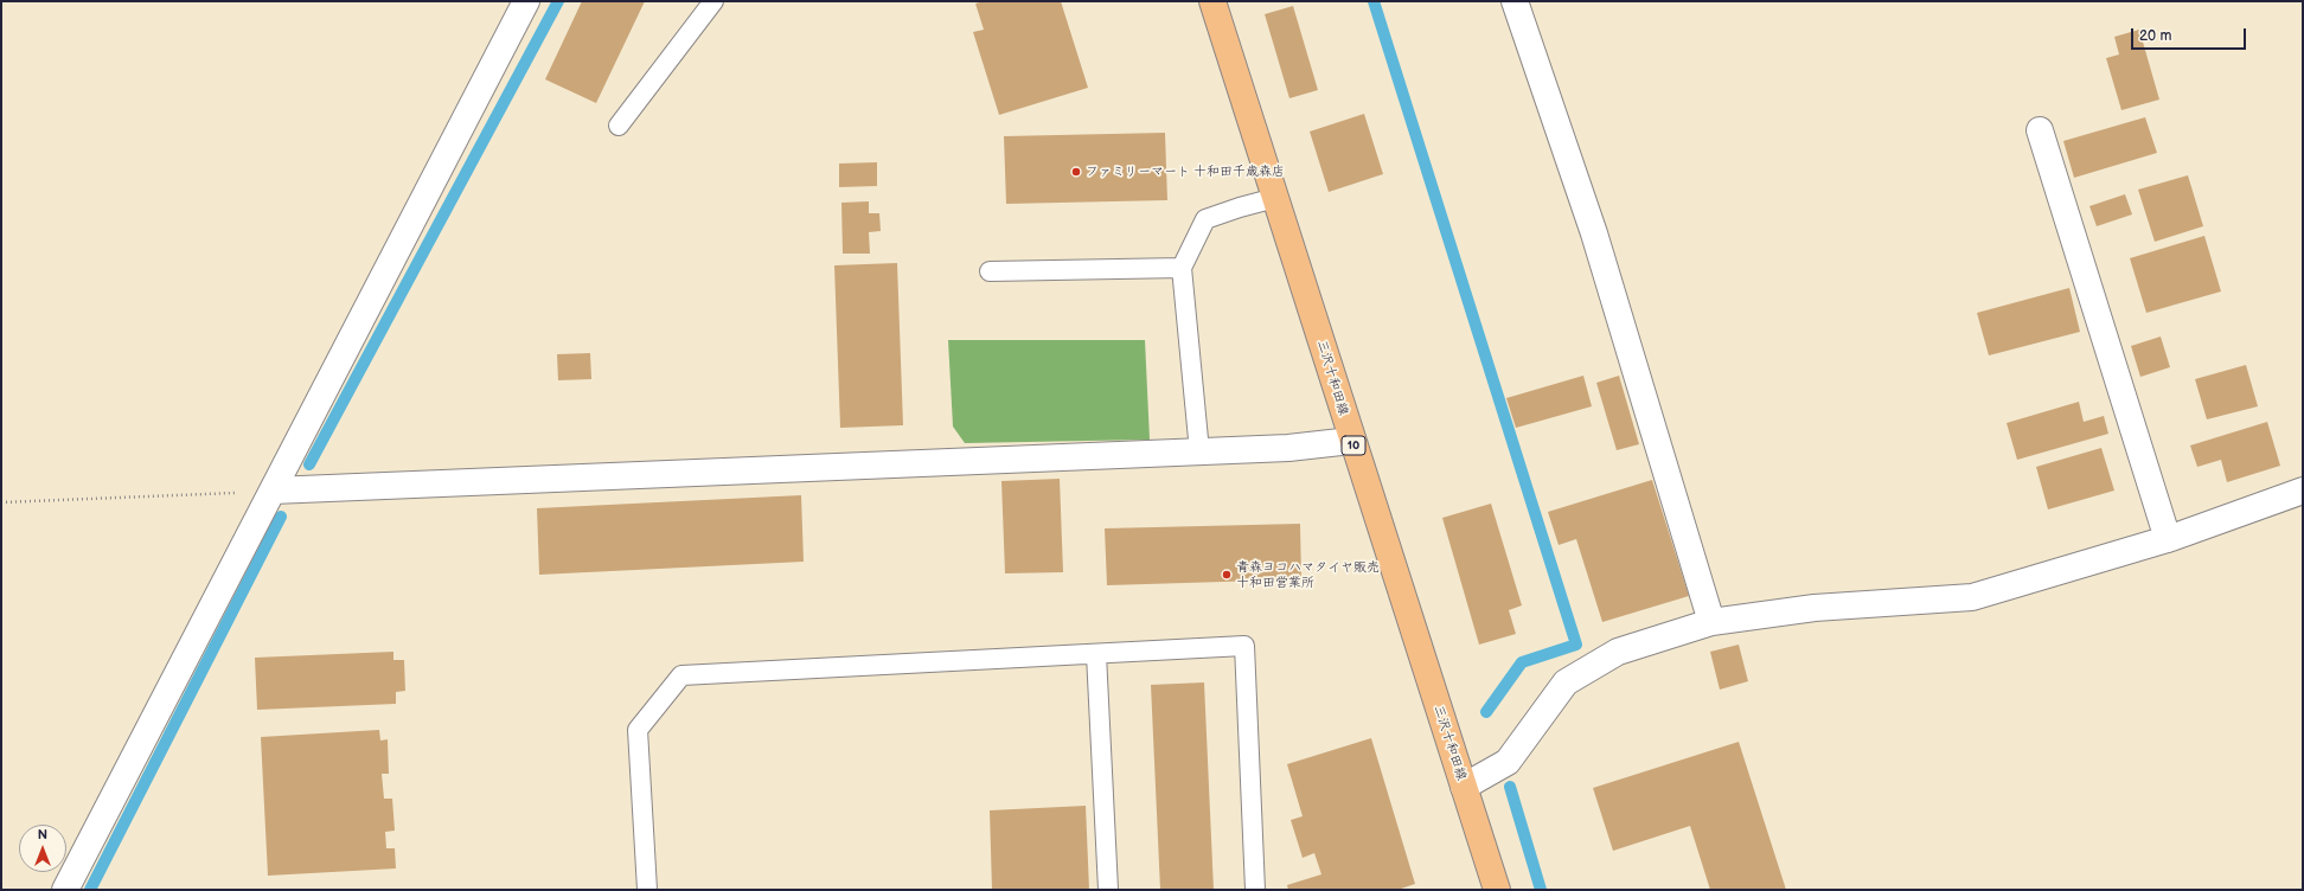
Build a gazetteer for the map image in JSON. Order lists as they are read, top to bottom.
{
  "streets": {
    "main road": ["三沢十和田線", "10"]
  },
  "places": ["ファミリーマート 十和田千歳森店", "青森ヨコハマタイヤ販売 十和田営業所"],
  "scale_bar": "20 m",
  "north": "top"
}
